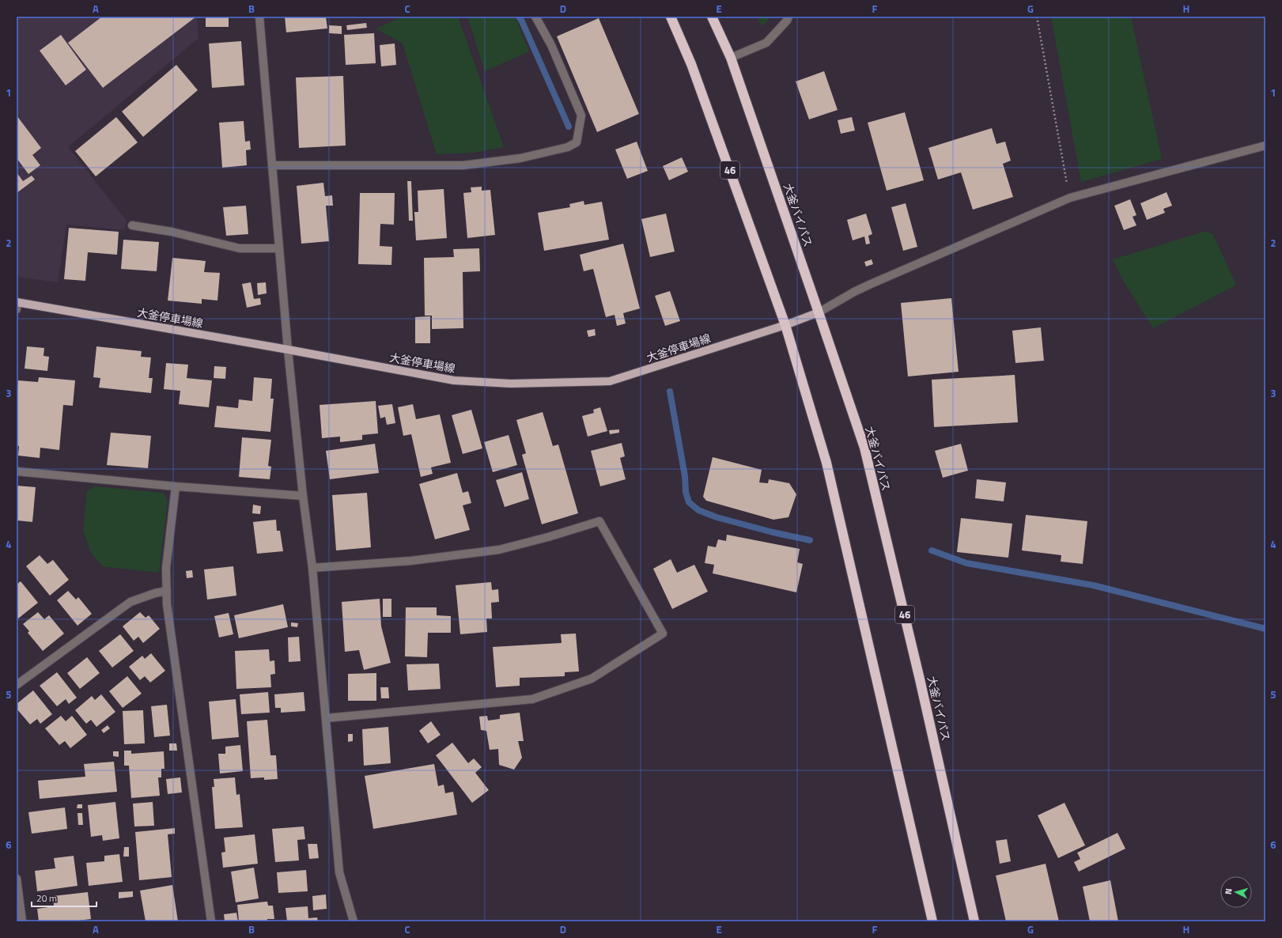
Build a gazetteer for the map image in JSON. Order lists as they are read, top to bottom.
{
  "streets": {
    "highway": ["46", "大釜バイパス"],
    "main road": ["大釜停車場線"]
  },
  "crossings": [
    ["46", "大釜停車場線"],
    ["大釜バイパス", "大釜停車場線"]
  ],
  "scale_bar": "20 m",
  "north": "left",
  "grid": {
    "columns": [
      "A",
      "B",
      "C",
      "D",
      "E",
      "F",
      "G",
      "H"
    ],
    "rows": [
      "1",
      "2",
      "3",
      "4",
      "5",
      "6"
    ]
  }
}
